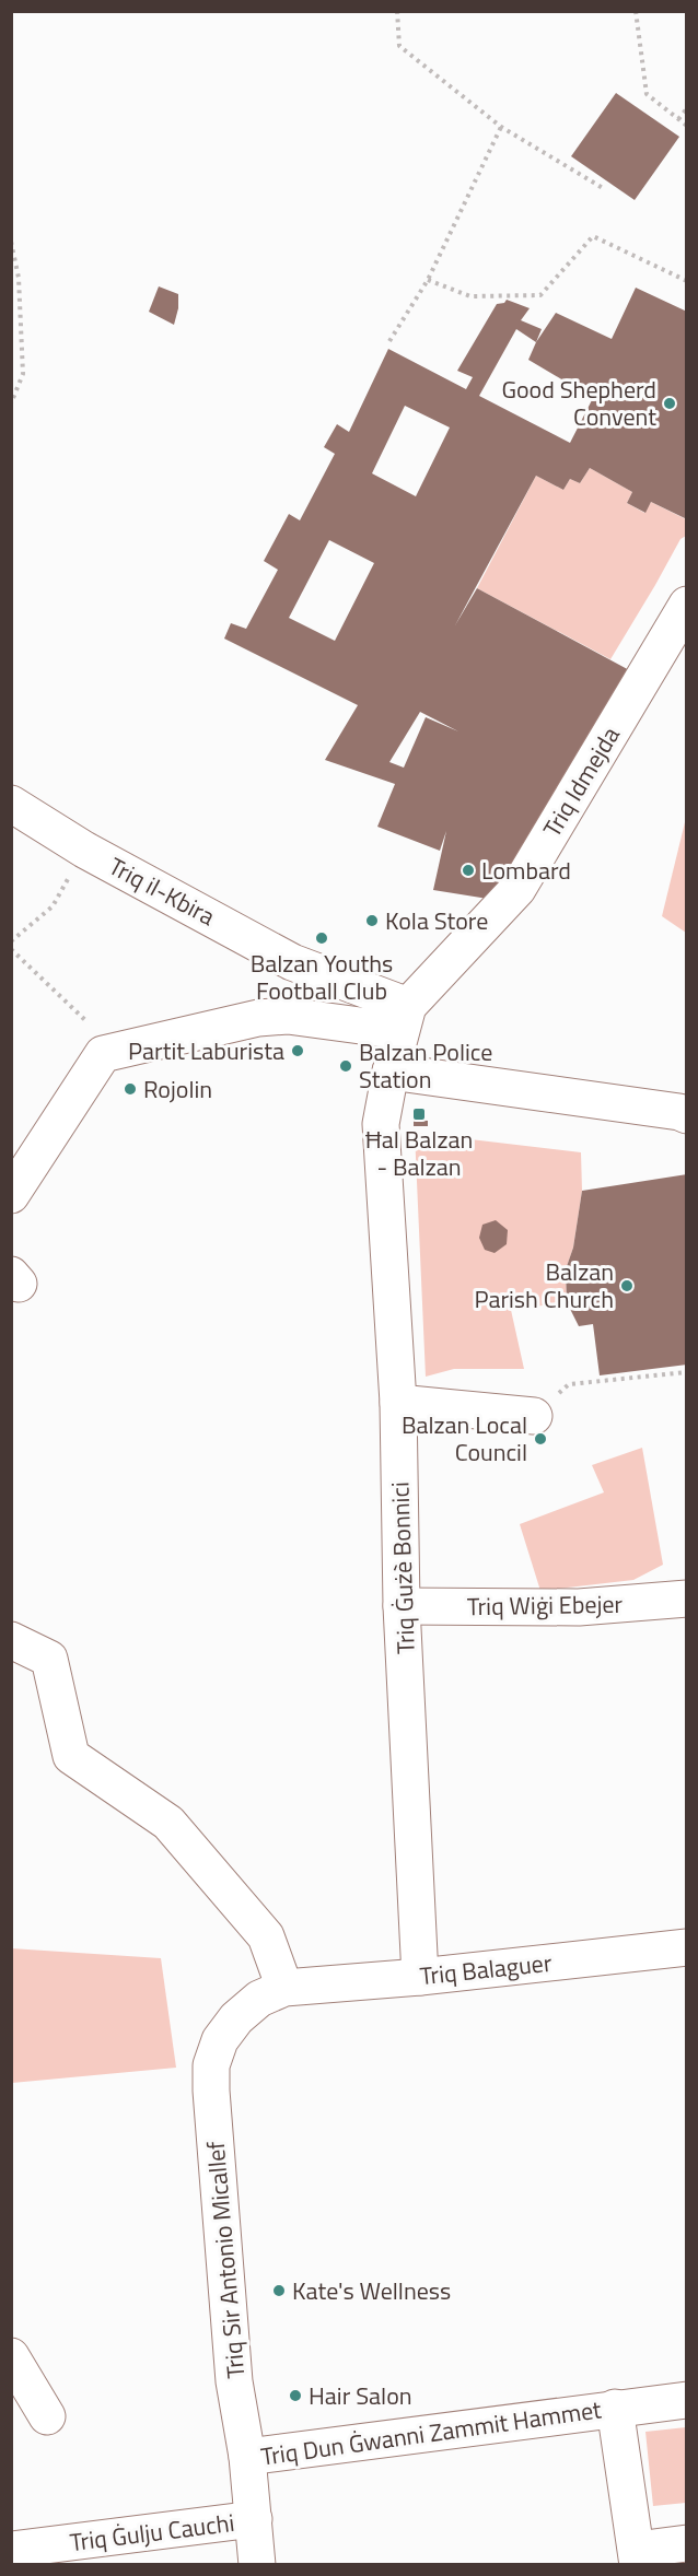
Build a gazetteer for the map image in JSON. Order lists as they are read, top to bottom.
{
  "streets": {
    "street": [
      "Triq Idmejda",
      "Triq il-Kbira",
      "Triq Ġużè Bonnici",
      "Triq Wiġi Ebejer",
      "Triq Balaguer",
      "Triq Sir Antonio Micallef",
      "Triq Dun Ġwanni Zammit Hammet",
      "Triq Ġulju Cauchi"
    ]
  },
  "crossings": [
    ["Triq Idmejda", "Triq il-Kbira"],
    ["Triq Idmejda", "Triq Ġużè Bonnici"],
    ["Triq il-Kbira", "Triq Ġużè Bonnici"],
    ["Triq Ġużè Bonnici", "Triq Wiġi Ebejer"],
    ["Triq Ġużè Bonnici", "Triq Balaguer"],
    ["Triq Balaguer", "Triq Sir Antonio Micallef"],
    ["Triq Sir Antonio Micallef", "Triq Dun Ġwanni Zammit Hammet"],
    ["Triq Sir Antonio Micallef", "Triq Ġulju Cauchi"]
  ],
  "places": {
    "other": [
      "Good Shepherd Convent",
      "Lombard",
      "Kola Store",
      "Balzan Youths Football Club",
      "Partit Laburista",
      "Balzan Police Station",
      "Rojolin",
      "Balzan Parish Church",
      "Balzan Local Council",
      "Kate's Wellness",
      "Hair Salon"
    ],
    "transit": ["Ħal Balzan - Balzan"]
  }
}
